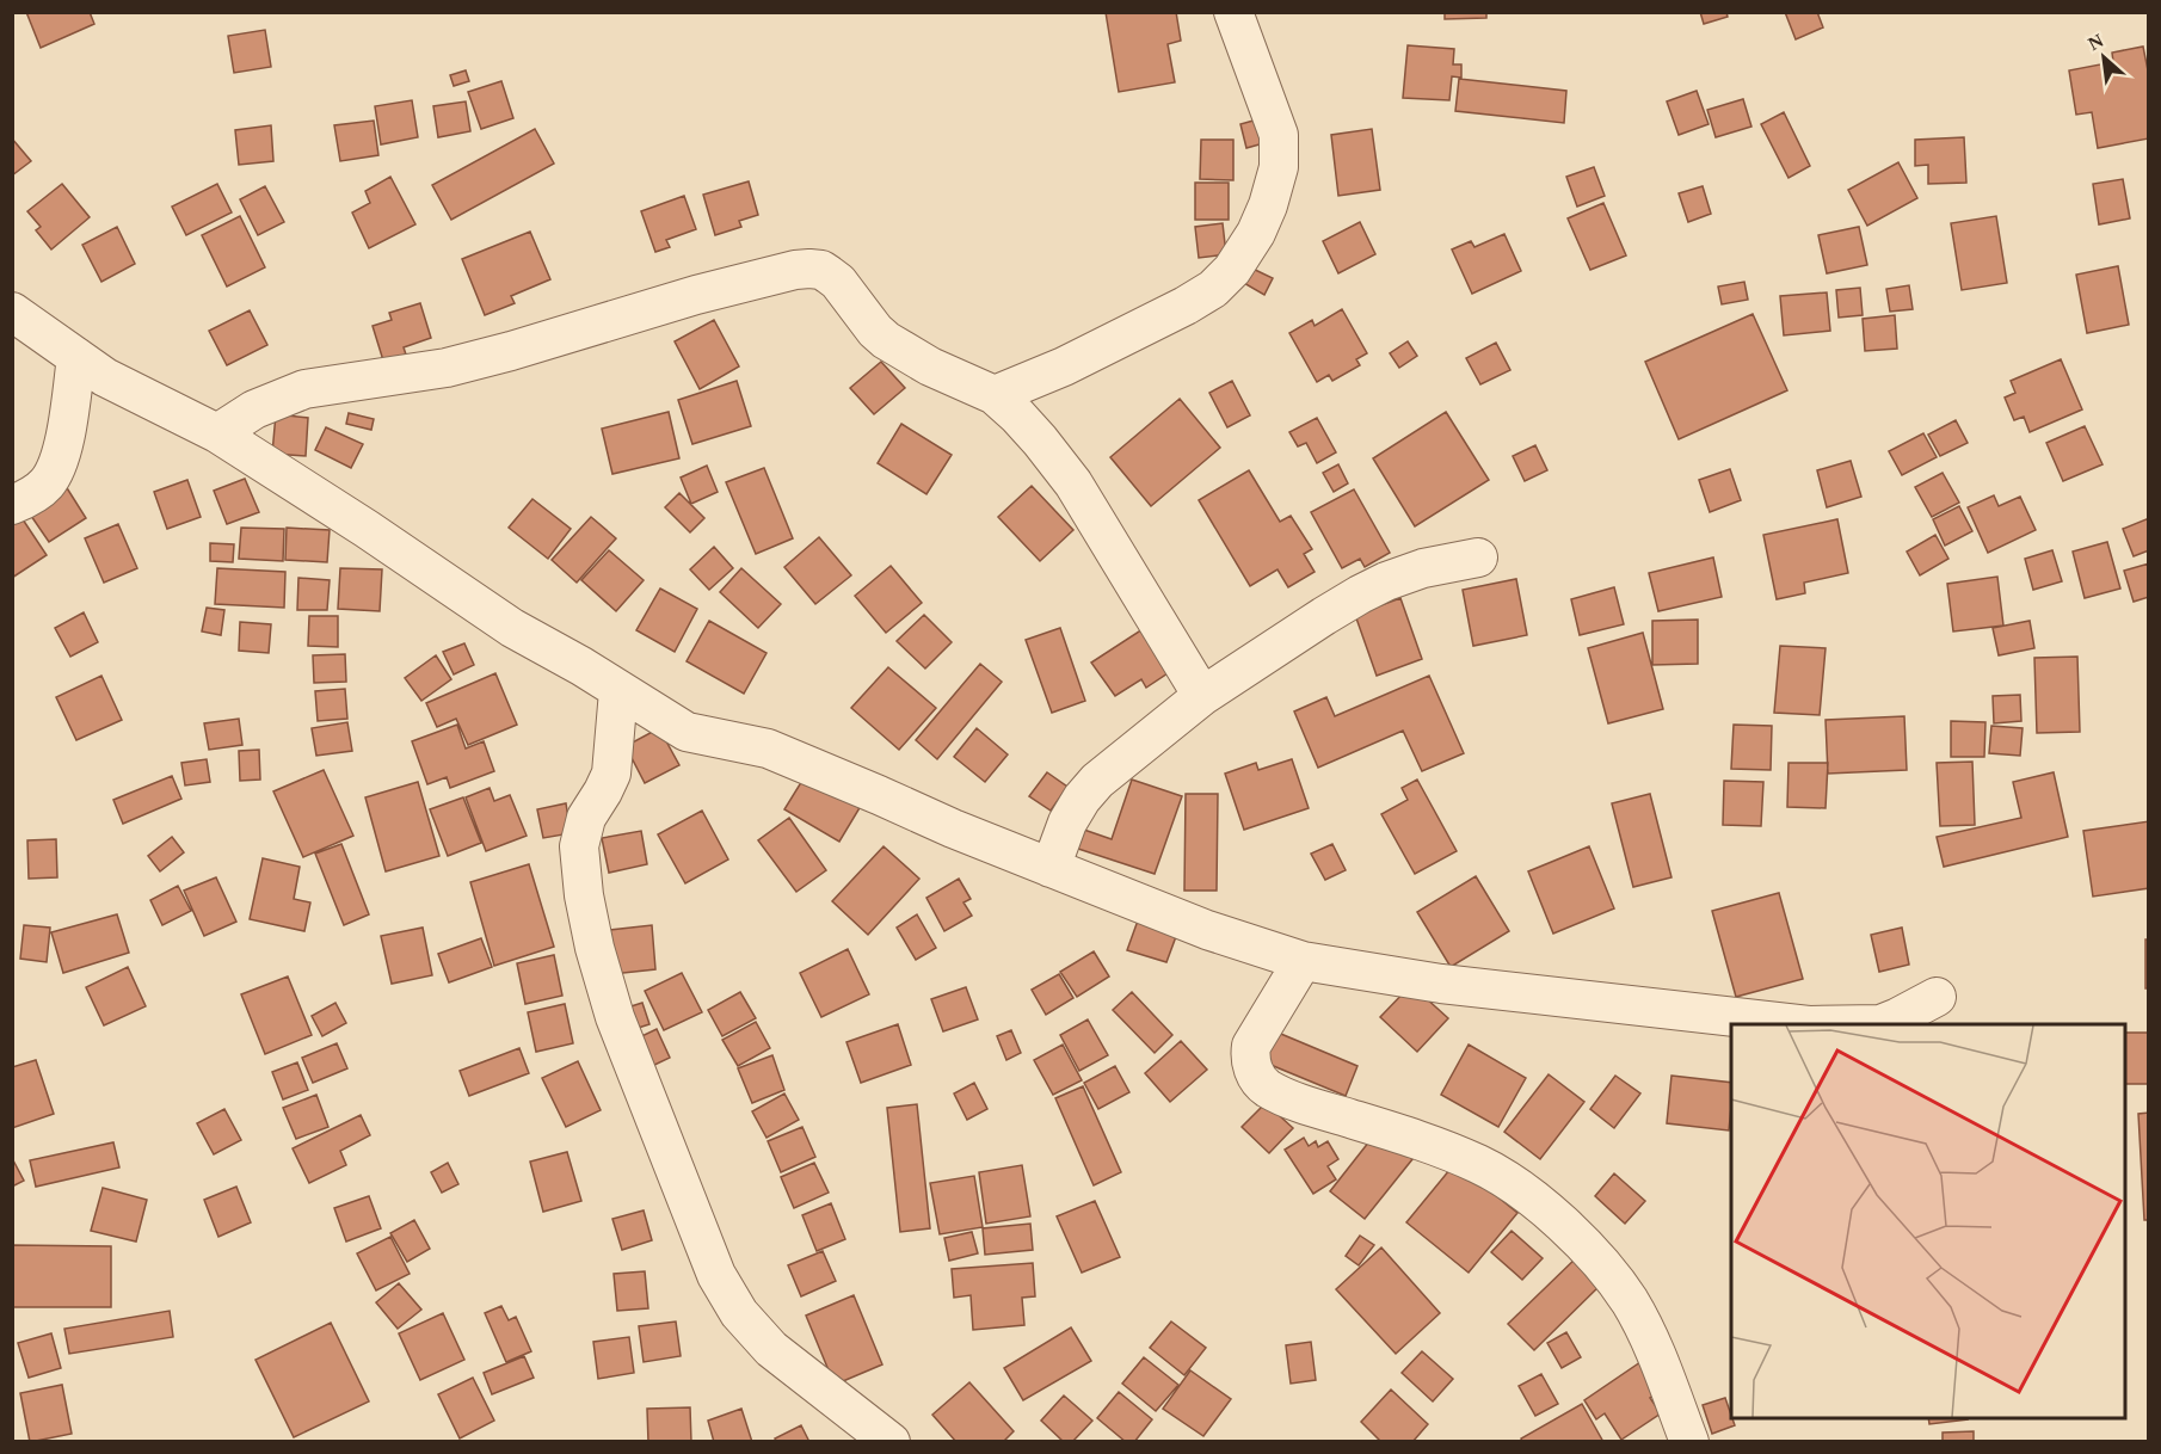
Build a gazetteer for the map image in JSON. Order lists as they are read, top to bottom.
{
  "north": "top left"
}
